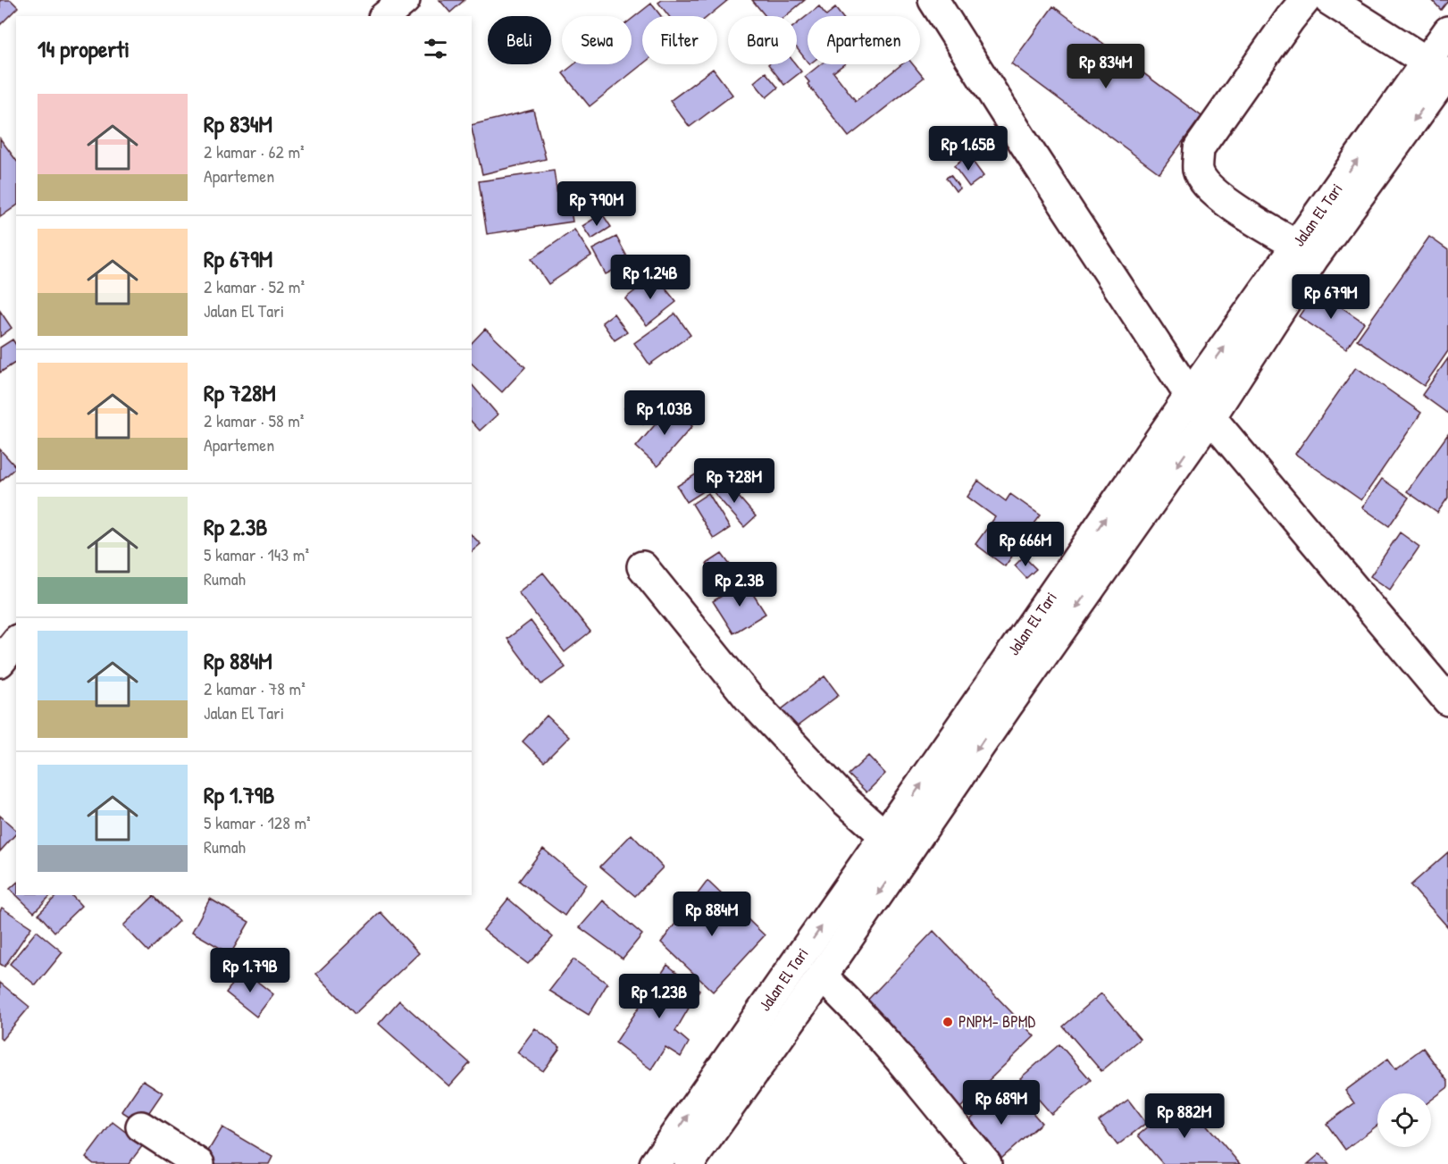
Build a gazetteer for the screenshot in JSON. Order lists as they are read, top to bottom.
{
  "streets": {
    "street": ["Jalan El Tari"]
  },
  "places": ["PNPM- BPMD"],
  "page": {
    "chip": [
      "Beli",
      "Sewa",
      "Filter",
      "Baru",
      "Apartemen"
    ],
    "heading": "14 properti",
    "price": [
      "Rp 834M",
      "Rp 1.65B",
      "Rp 790M",
      "Rp 1.24B",
      "Rp 679M",
      "Rp 1.03B",
      "Rp 728M",
      "Rp 666M",
      "Rp 2.3B",
      "Rp 884M",
      "Rp 1.79B",
      "Rp 1.23B",
      "Rp 689M",
      "Rp 882M"
    ],
    "list": [
      {
        "name": "Rp 834M",
        "note": "2 kamar · 62 m² · Apartemen"
      },
      {
        "name": "Rp 679M",
        "note": "2 kamar · 52 m² · Jalan El Tari"
      },
      {
        "name": "Rp 728M",
        "note": "2 kamar · 58 m² · Apartemen"
      },
      {
        "name": "Rp 2.3B",
        "note": "5 kamar · 143 m² · Rumah"
      },
      {
        "name": "Rp 884M",
        "note": "2 kamar · 78 m² · Jalan El Tari"
      },
      {
        "name": "Rp 1.79B",
        "note": "5 kamar · 128 m² · Rumah"
      }
    ]
  }
}
